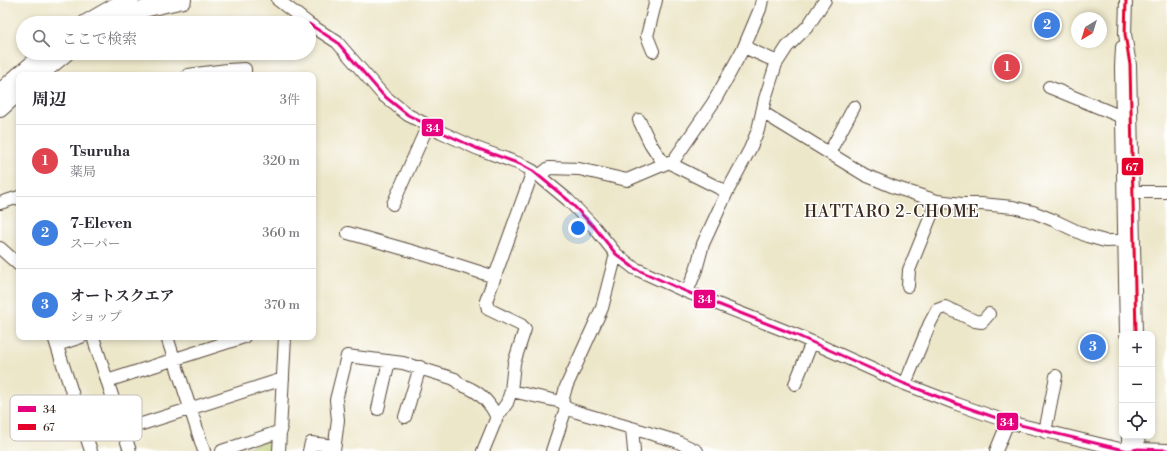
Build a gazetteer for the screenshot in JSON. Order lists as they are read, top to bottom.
{
  "districts": ["HATTARO 2-CHOME"],
  "lines": ["transit line 67", "transit line 34"],
  "legend": ["34", "67"],
  "north": "bottom left",
  "page": {
    "pins": ["2", "1", "3"],
    "search": "ここで検索",
    "heading": ["周辺", "3件"],
    "list": [
      {
        "mark": "1",
        "name": "Tsuruha",
        "note": "薬局",
        "value": "320 m"
      },
      {
        "mark": "2",
        "name": "7-Eleven",
        "note": "スーパー",
        "value": "360 m"
      },
      {
        "mark": "3",
        "name": "オートスクエア",
        "note": "ショップ",
        "value": "370 m"
      }
    ],
    "map_buttons": ["+", "−"]
  }
}
